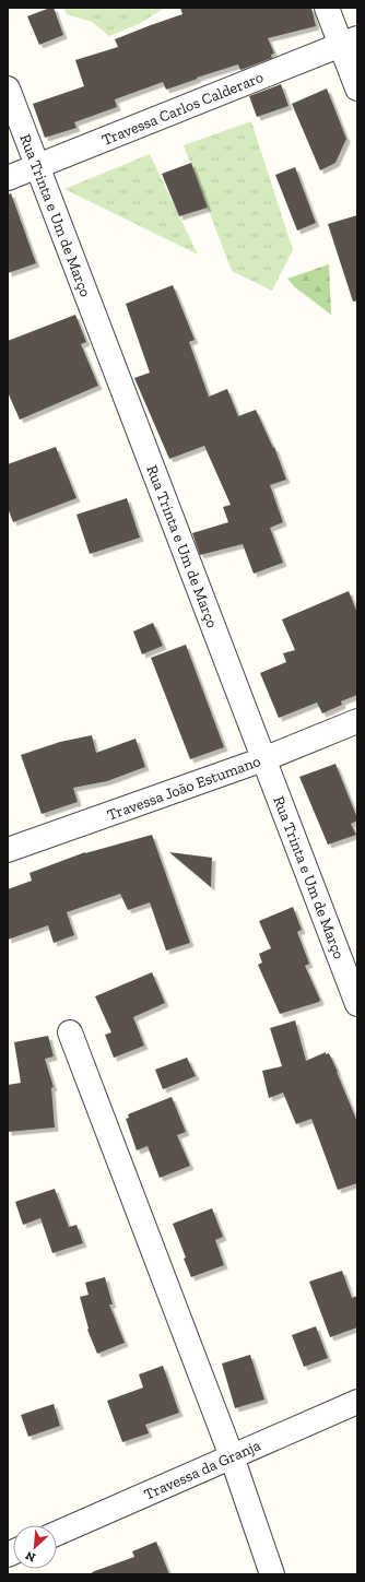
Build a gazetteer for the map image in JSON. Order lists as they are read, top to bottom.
{
  "streets": {
    "street": [
      "Travessa Carlos Calderaro",
      "Rua Trinta e Um de Março",
      "Travessa João Estumano",
      "Travessa da Granja"
    ]
  },
  "crossings": [
    ["Travessa Carlos Calderaro", "Rua Trinta e Um de Março"],
    ["Rua Trinta e Um de Março", "Travessa João Estumano"]
  ],
  "north": "bottom left"
}
